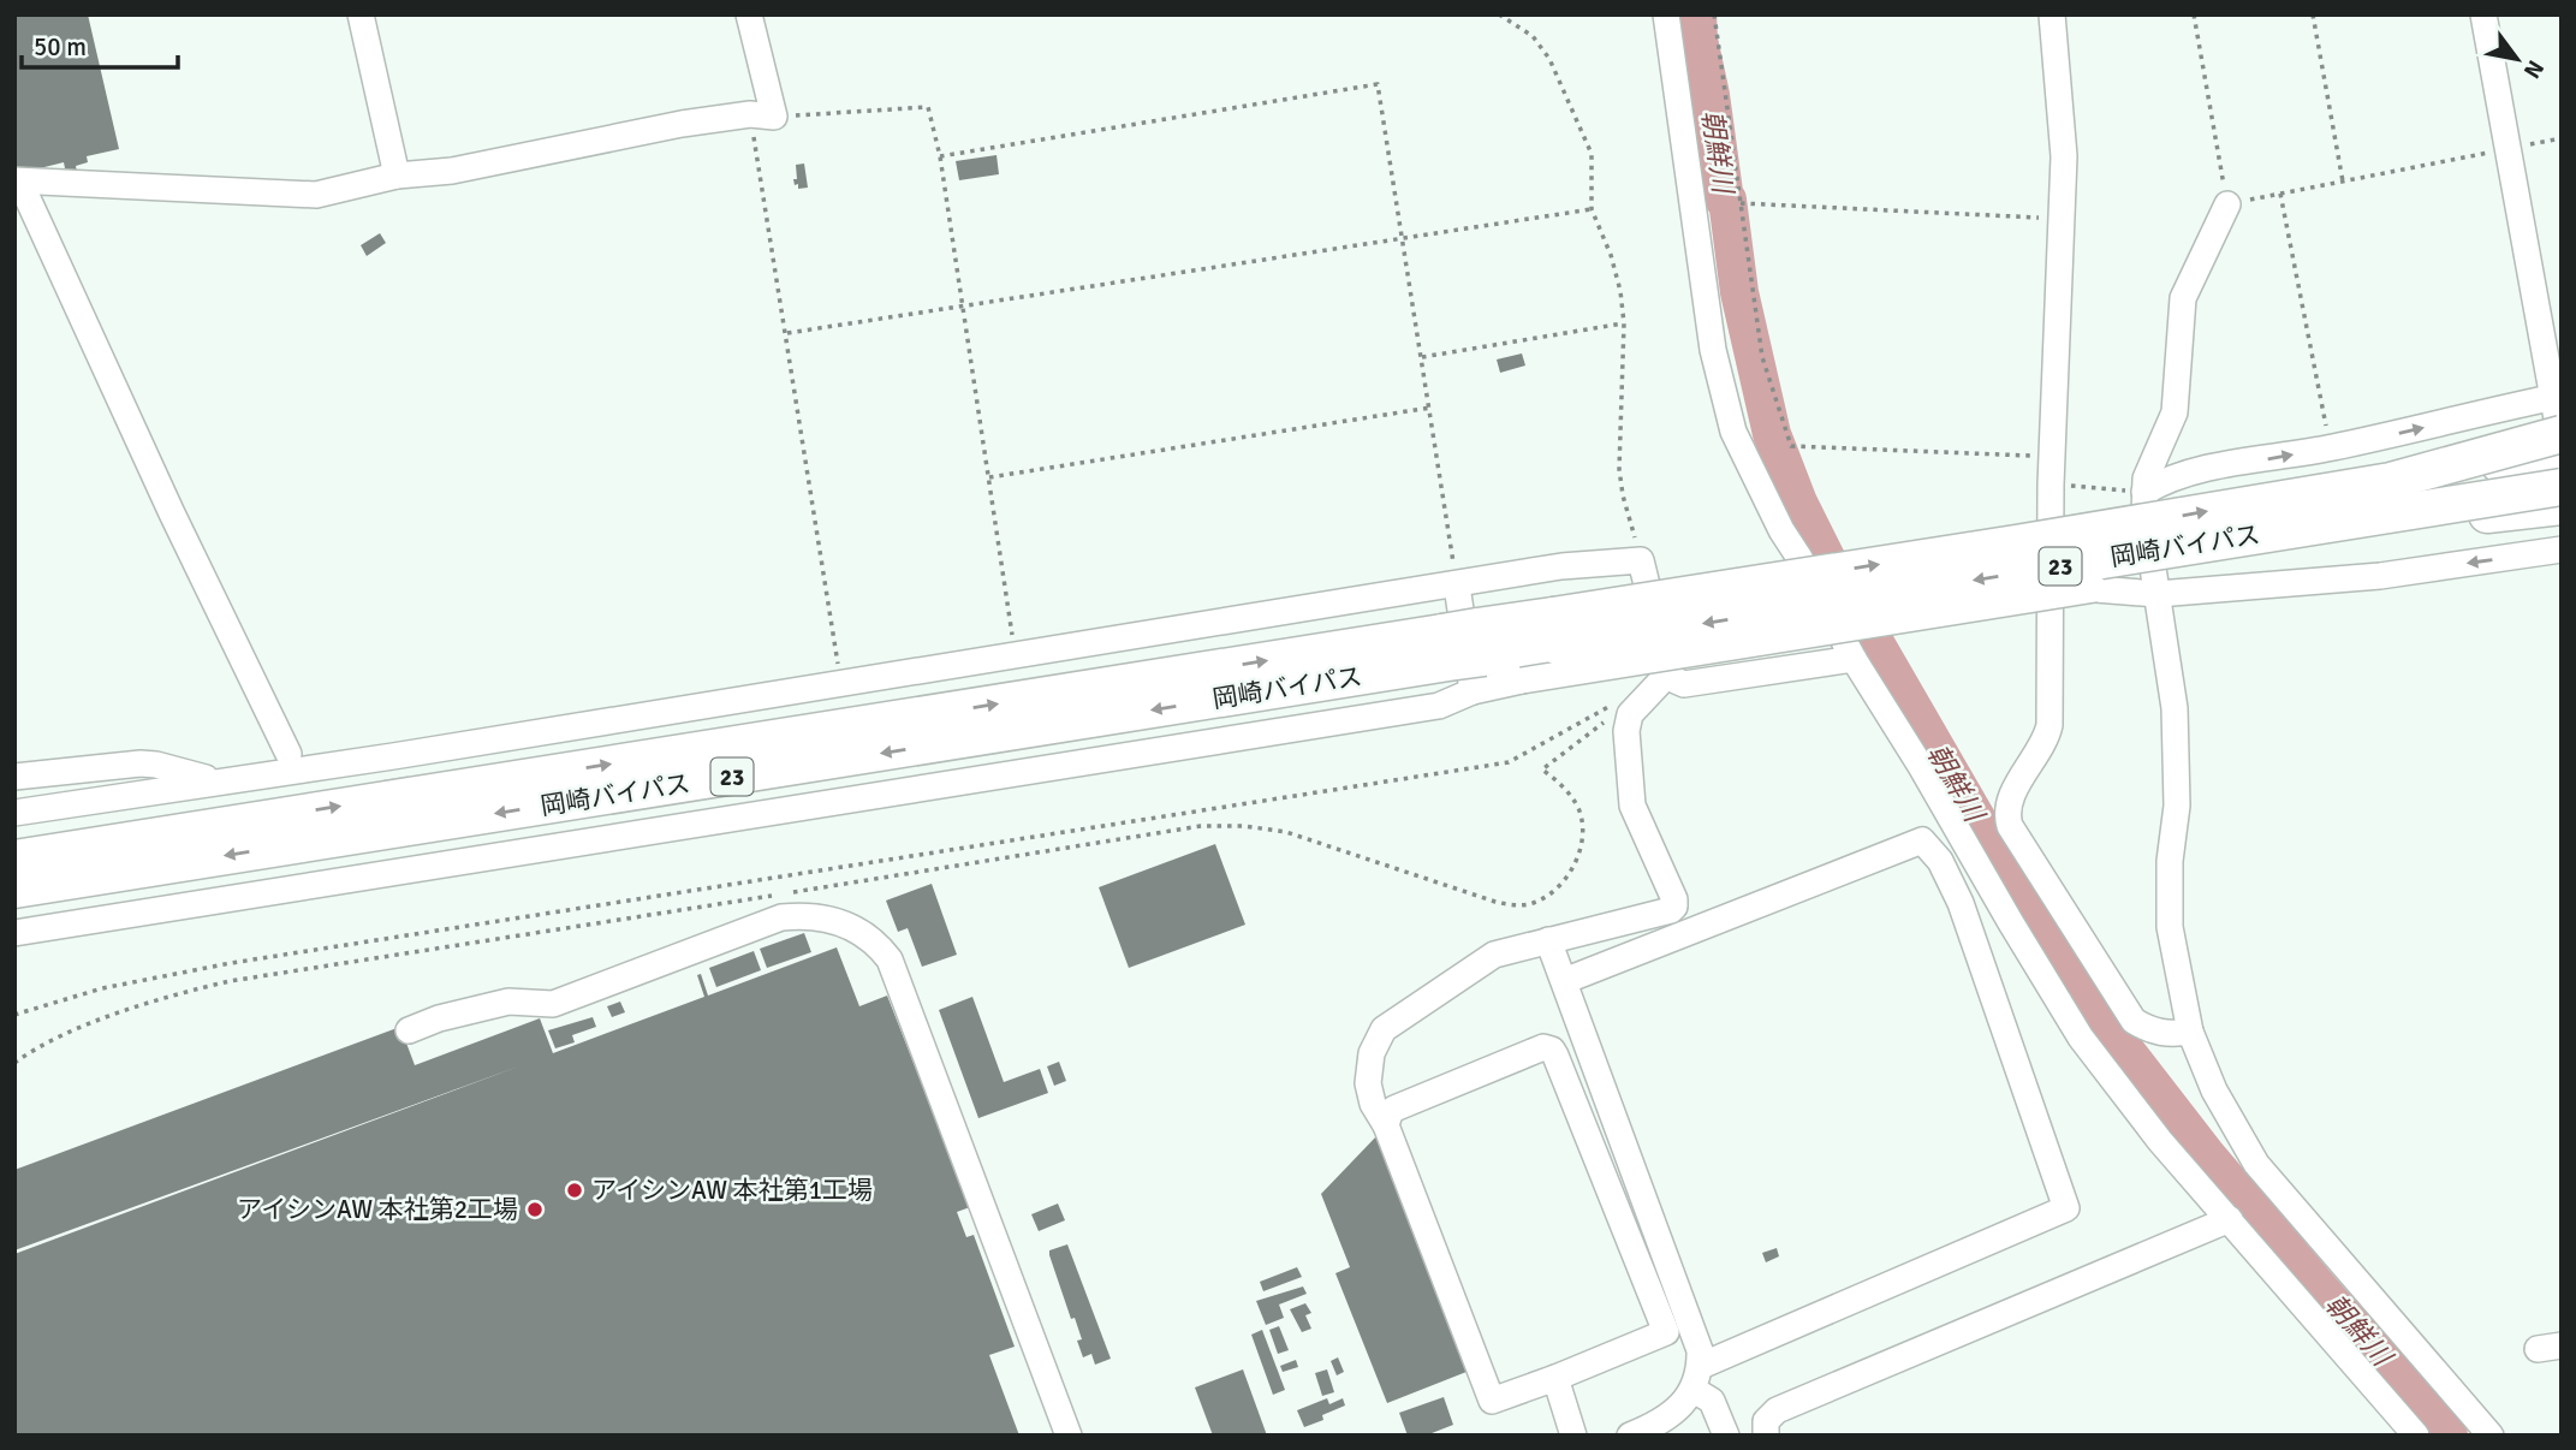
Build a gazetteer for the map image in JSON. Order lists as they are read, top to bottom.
{
  "streets": {
    "highway": ["岡崎バイパス", "23"]
  },
  "crossings": [
    ["岡崎バイパス", "23"]
  ],
  "water": ["朝鮮川"],
  "places": ["アイシンAW 本社第1工場", "アイシンAW 本社第2工場"],
  "scale_bar": "50 m",
  "north": "bottom right"
}
